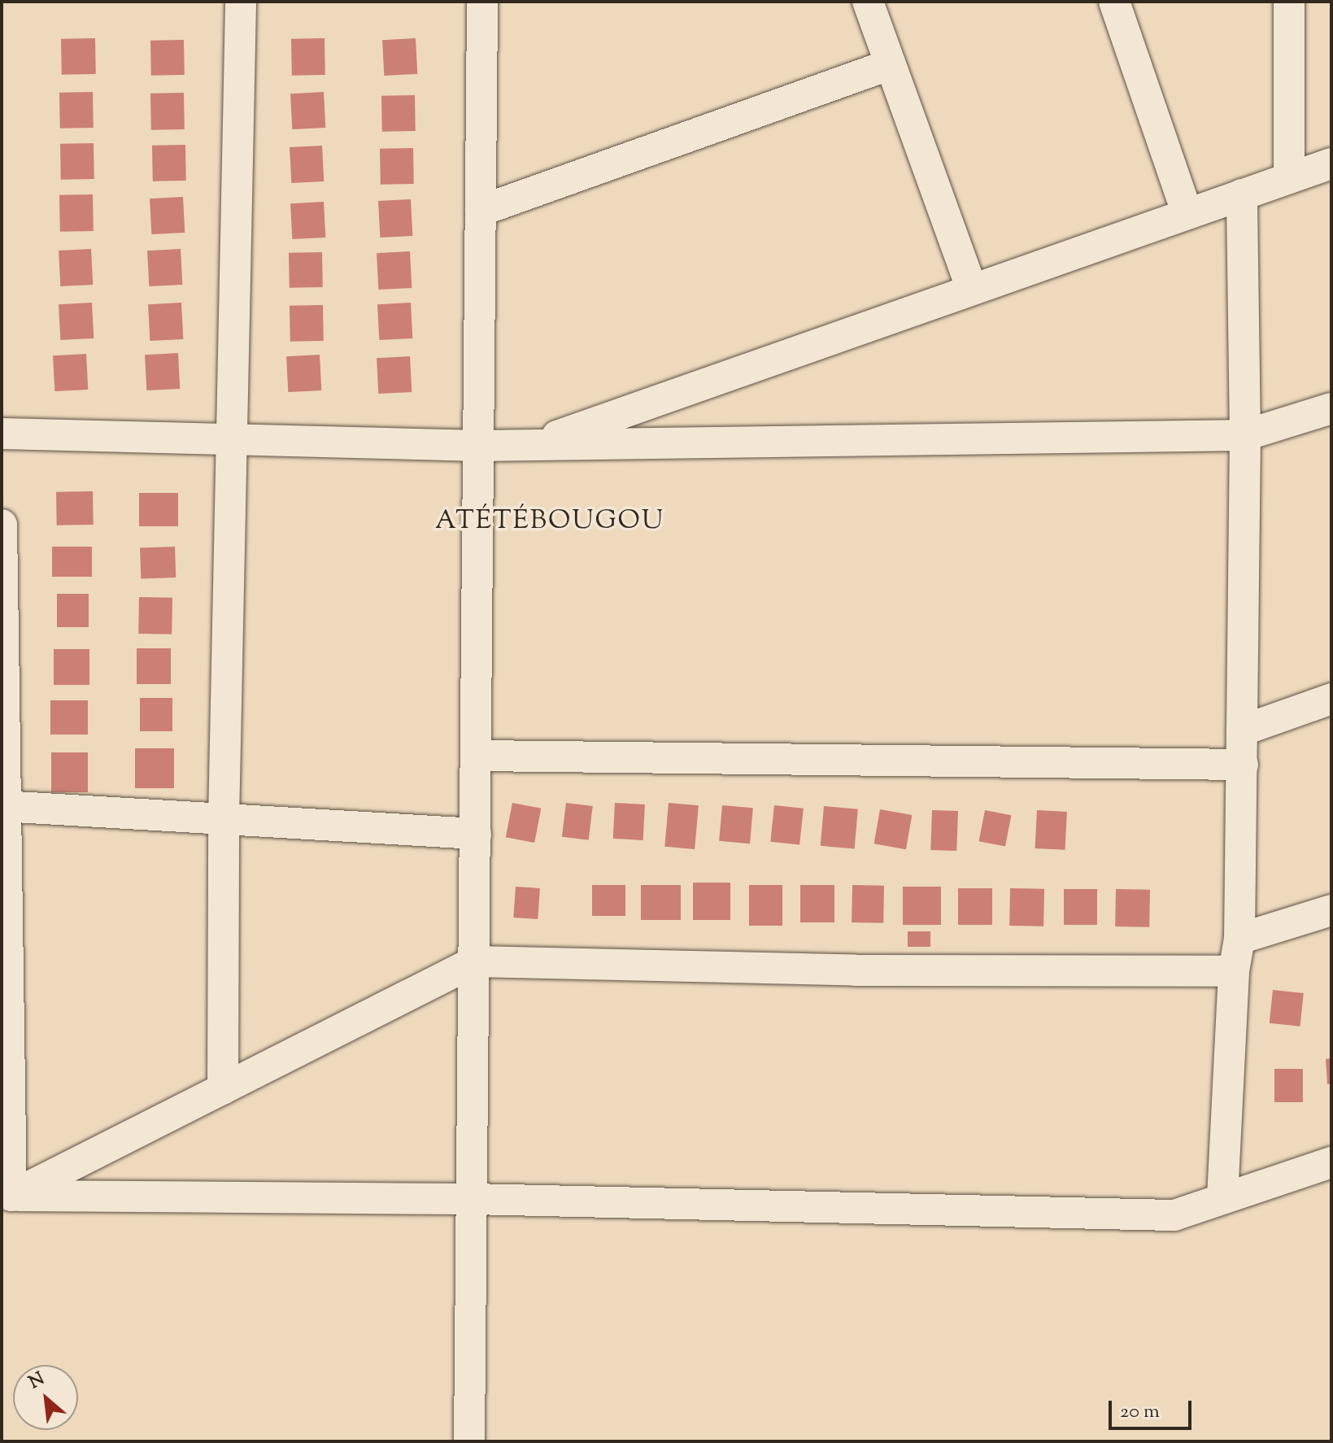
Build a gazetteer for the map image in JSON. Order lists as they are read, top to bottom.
{
  "districts": ["ATÉTÉBOUGOU"],
  "scale_bar": "20 m",
  "north": "top left"
}
